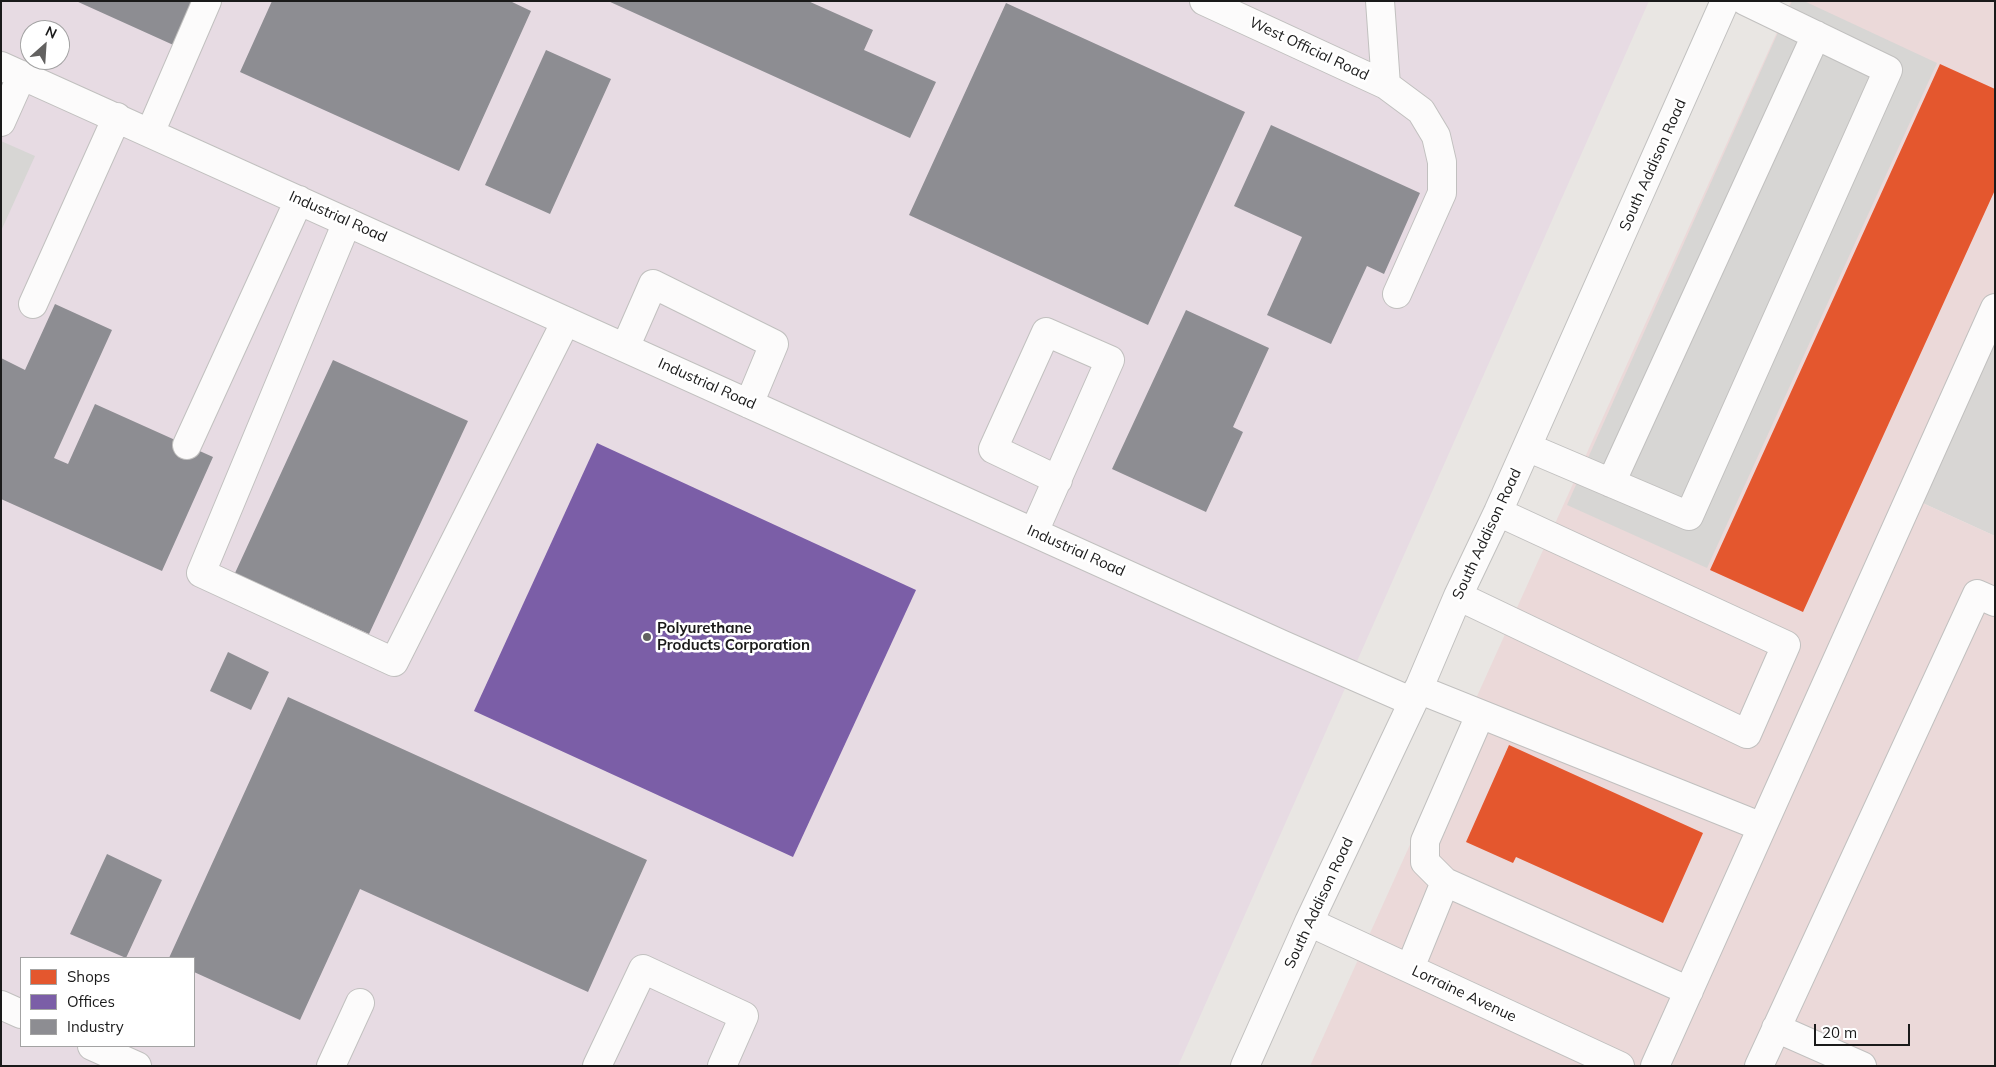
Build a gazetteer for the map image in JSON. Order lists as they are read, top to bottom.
{
  "streets": {
    "street": [
      "West Official Road",
      "South Addison Road",
      "Industrial Road",
      "Lorraine Avenue"
    ]
  },
  "crossings": [
    ["South Addison Road", "Industrial Road"],
    ["South Addison Road", "Lorraine Avenue"]
  ],
  "places": ["Polyurethane Products Corporation"],
  "legend": ["Shops", "Offices", "Industry"],
  "scale_bar": "20 m",
  "north": "top right"
}
